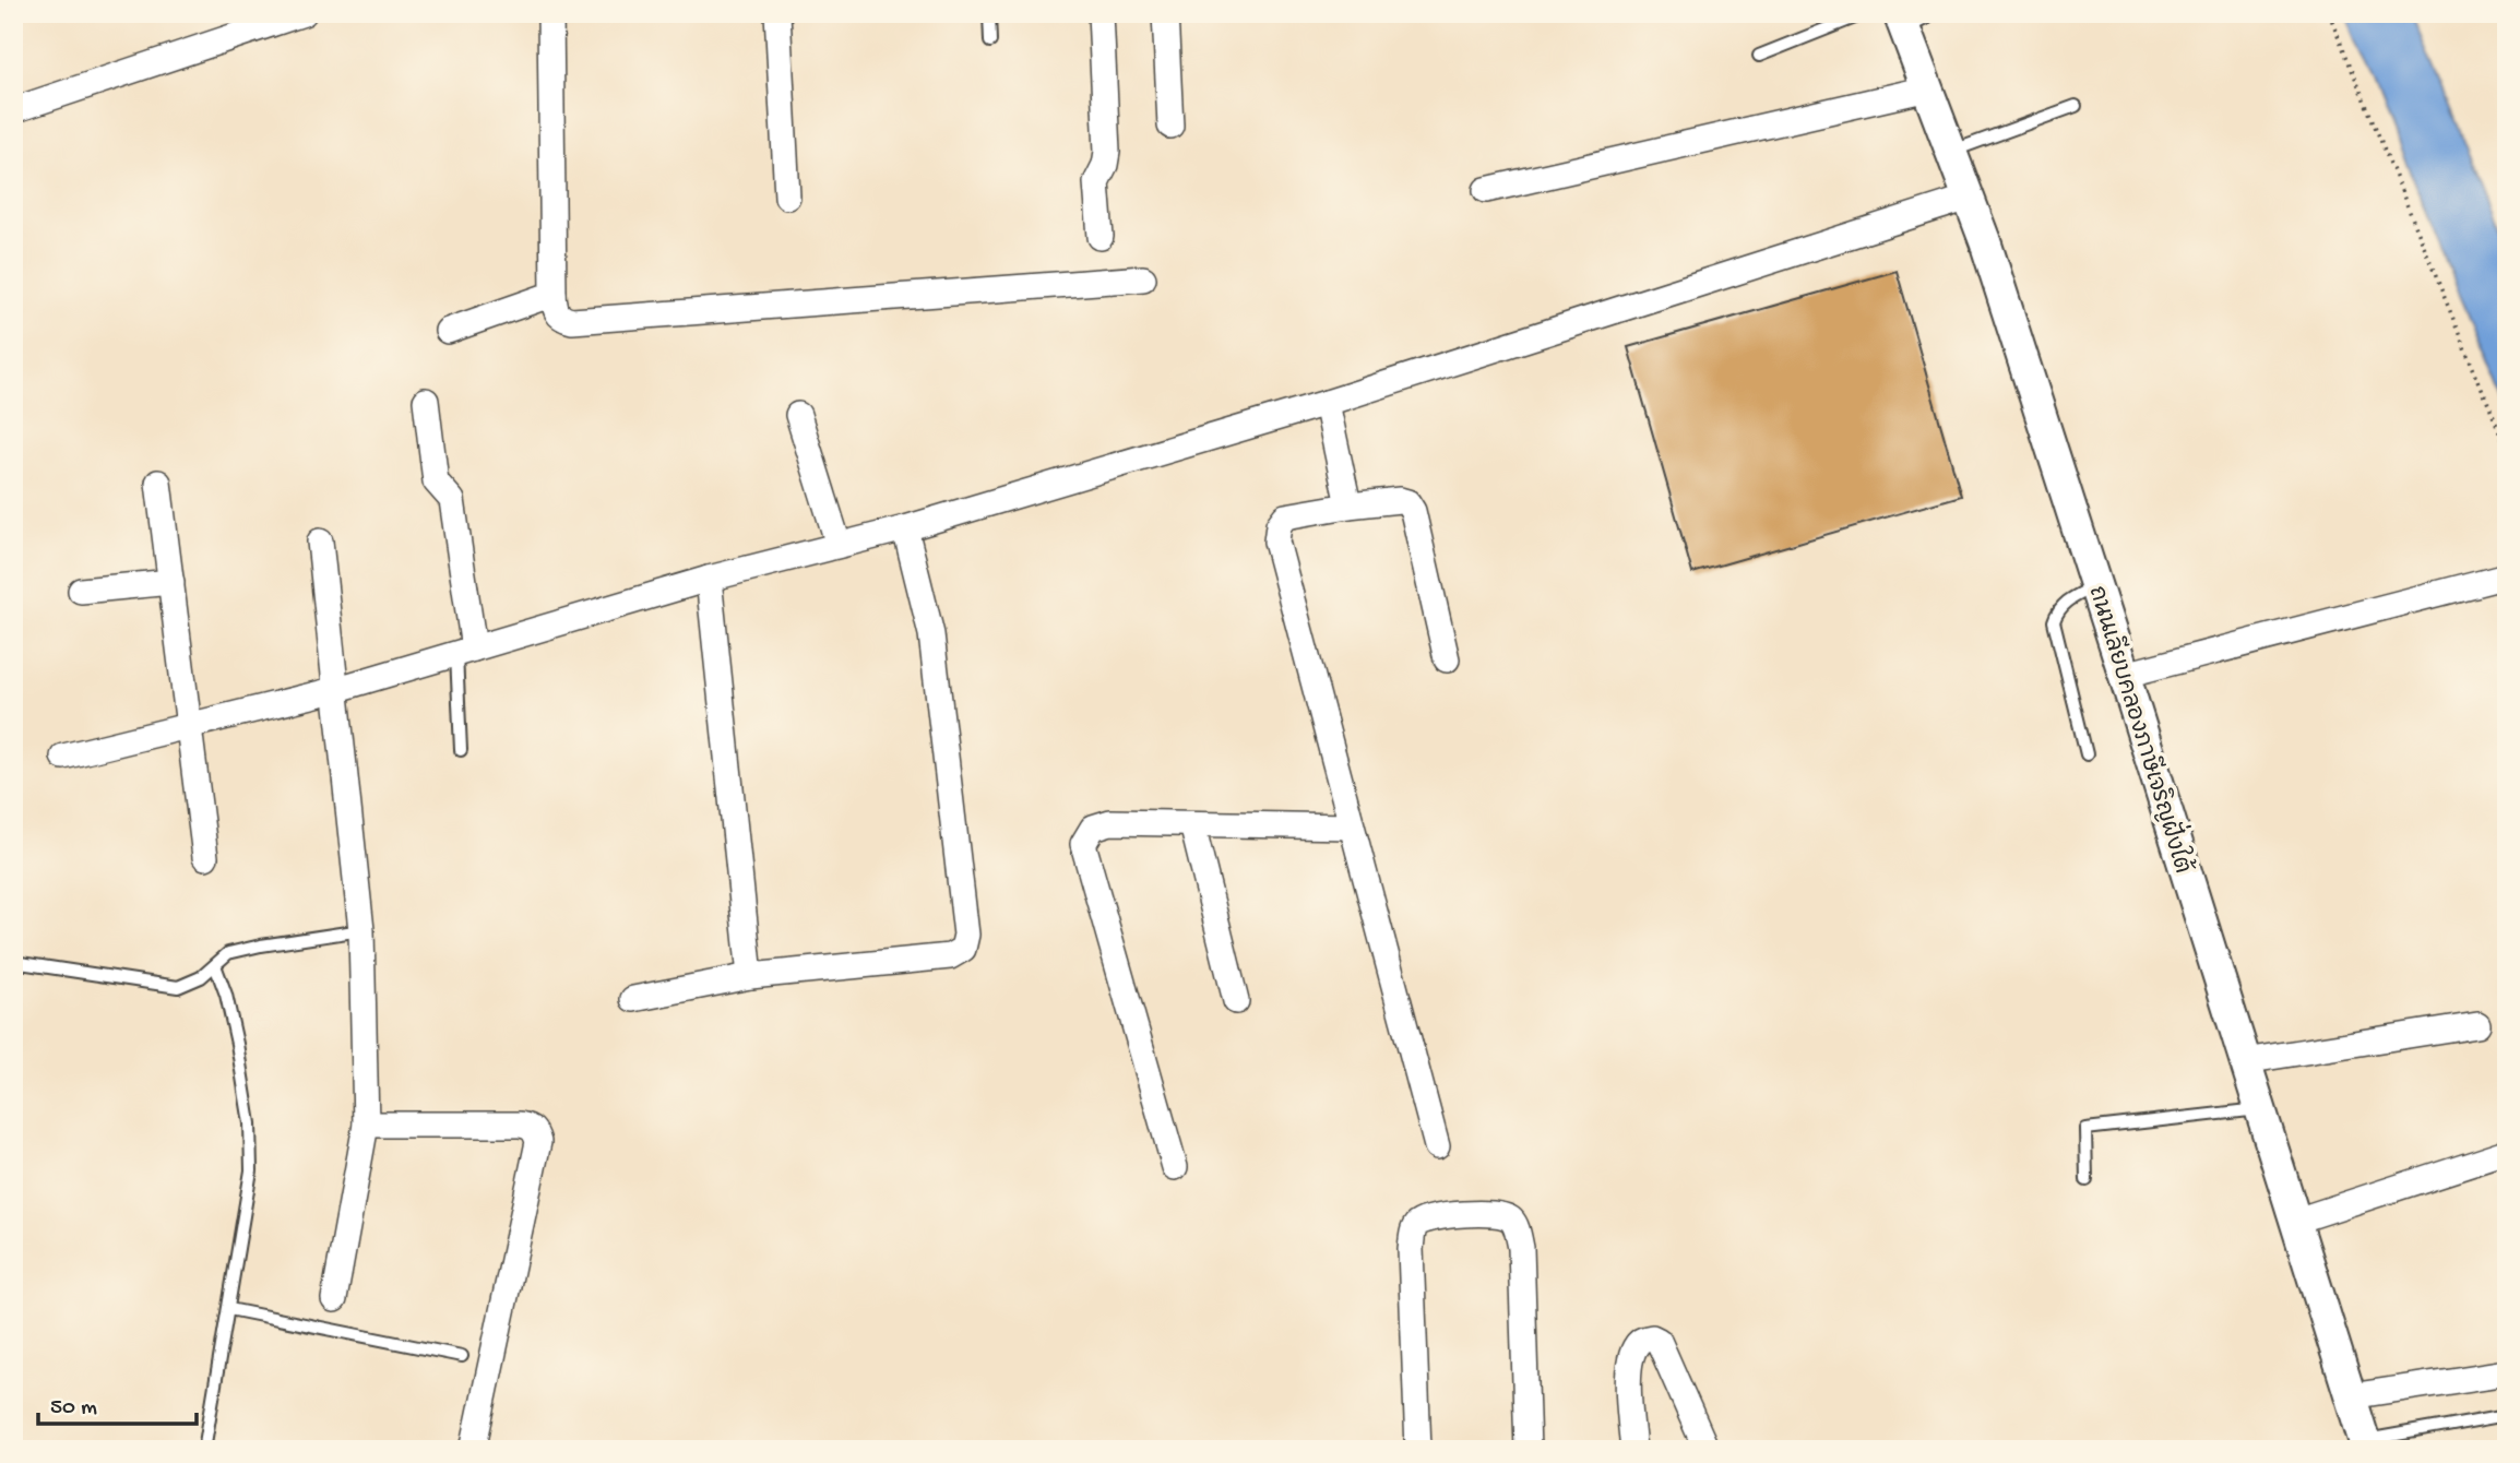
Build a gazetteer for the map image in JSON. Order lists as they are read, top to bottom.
{
  "streets": {
    "street": ["ถนนเลียบคลองภาษีเจริญฝั่งใต้"]
  },
  "scale_bar": "50 m"
}
